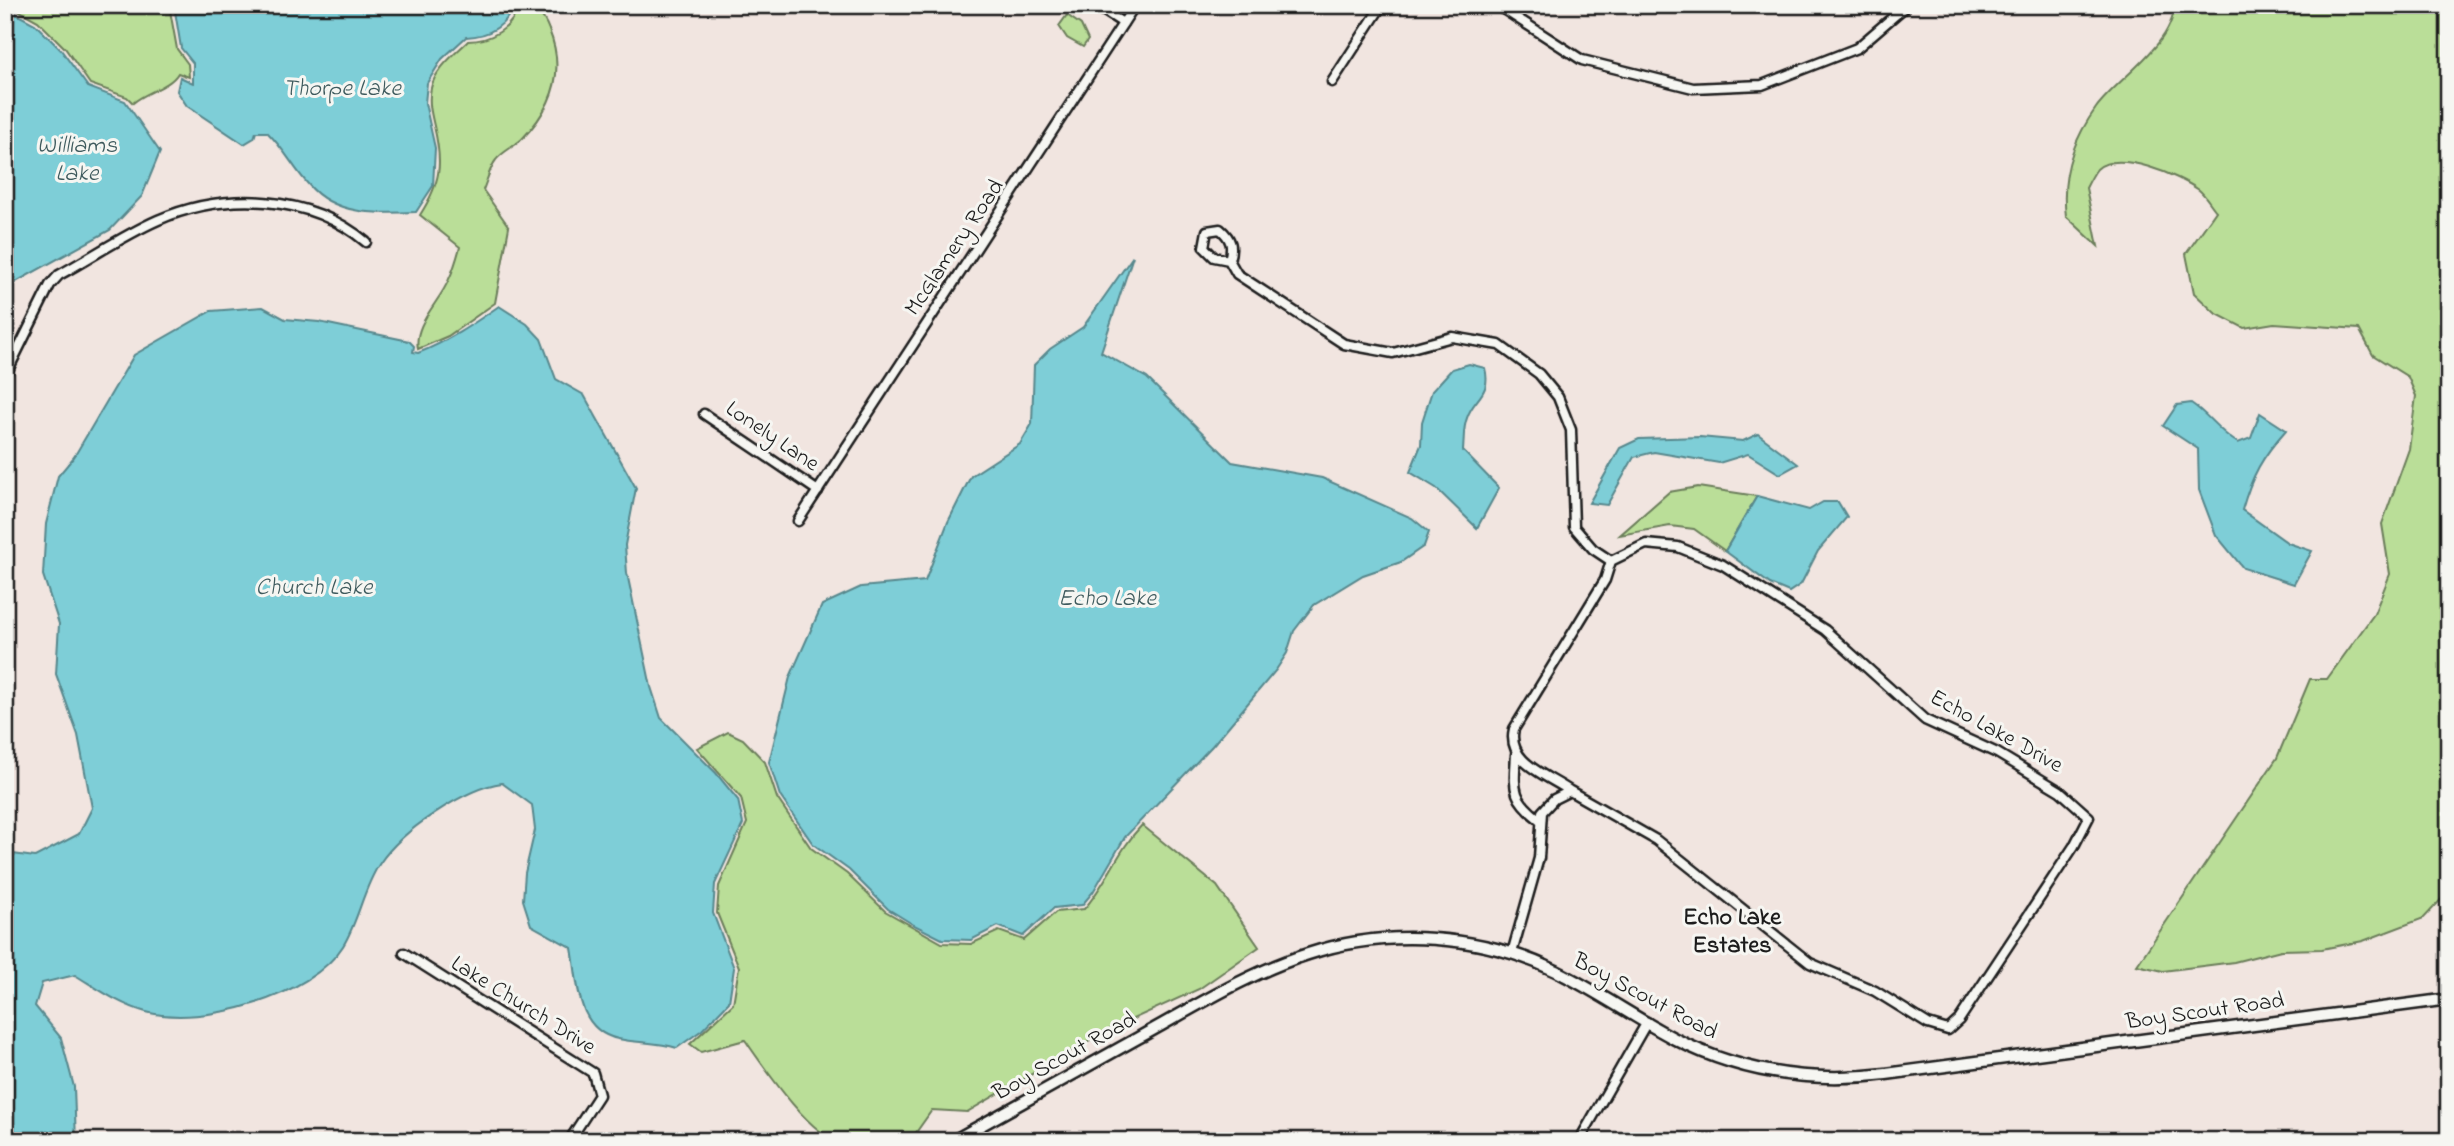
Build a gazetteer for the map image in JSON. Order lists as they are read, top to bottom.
{
  "streets": {
    "street": [
      "McGlamery Road",
      "Lonely Lane",
      "Echo Lake Drive",
      "Boy Scout Road",
      "Lake Church Drive"
    ]
  },
  "crossings": [
    ["McGlamery Road", "Lonely Lane"]
  ],
  "districts": ["Echo Lake Estates"],
  "water": [
    "Thorpe Lake",
    "Williams Lake",
    "Church Lake",
    "Echo Lake"
  ]
}
